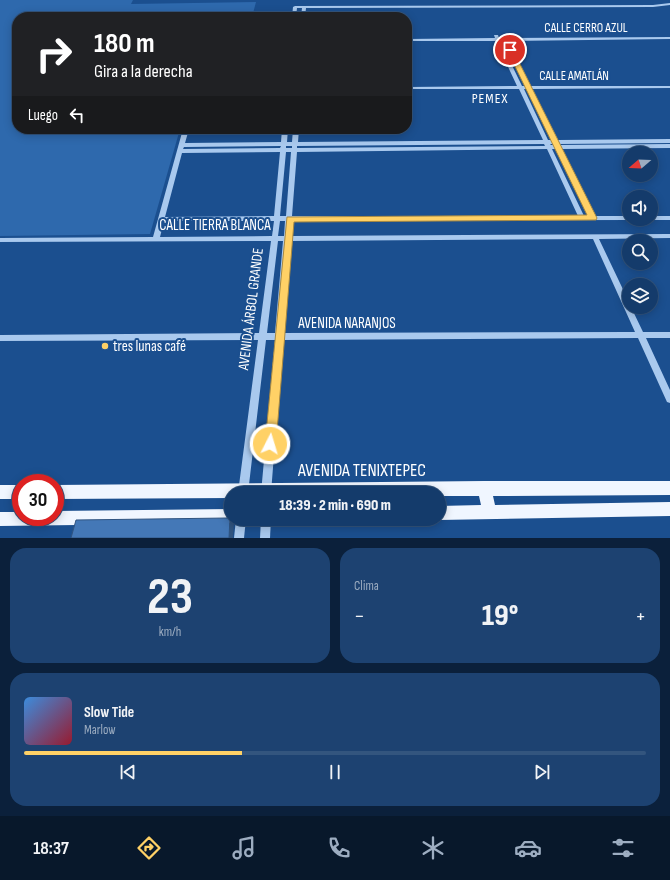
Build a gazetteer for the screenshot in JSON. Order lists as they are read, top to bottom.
{
  "streets": {
    "main road": ["AVENIDA TENIXTEPEC"],
    "street": [
      "CALLE CERRO AZUL",
      "CALLE AMATLÁN",
      "CALLE TIERRA BLANCA",
      "AVENIDA ÁRBOL GRANDE",
      "AVENIDA NARANJOS"
    ]
  },
  "crossings": [
    ["CALLE TIERRA BLANCA", "AVENIDA ÁRBOL GRANDE"],
    ["AVENIDA ÁRBOL GRANDE", "AVENIDA NARANJOS"]
  ],
  "districts": ["PEMEX"],
  "places": ["tres lunas café"],
  "north": "left",
  "page": {
    "turn": ["180 m", "Gira a la derecha"],
    "then": "Luego",
    "limit": "30",
    "trip": "18:39 · 2 min · 690 m",
    "tile": [
      ["23", "km/h"],
      "Clima"
    ],
    "heat": ["−", "19°", "+"],
    "song": ["Slow Tide", "Marlow"],
    "tabs": "18:37"
  }
}
